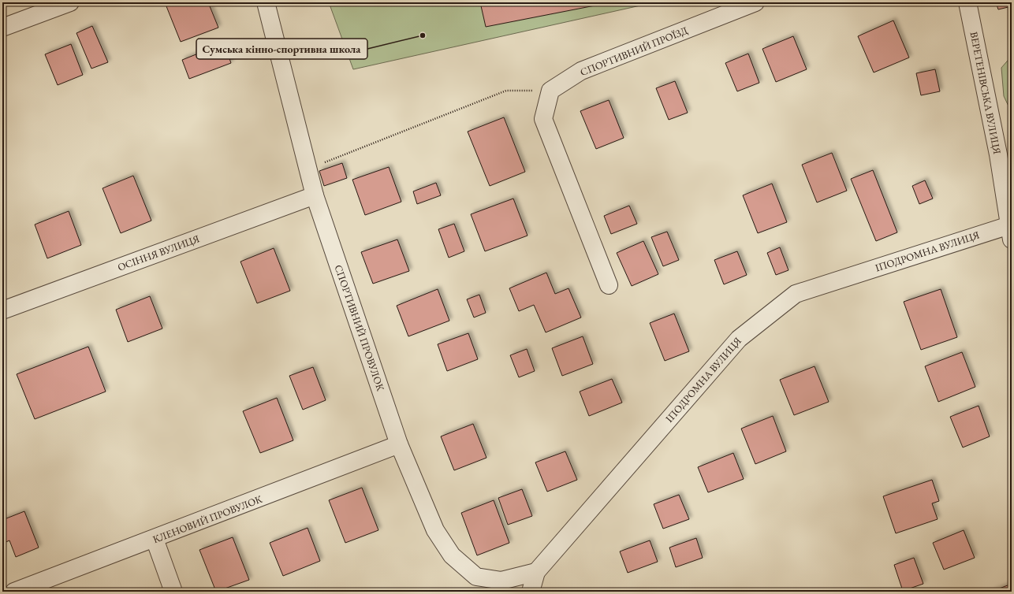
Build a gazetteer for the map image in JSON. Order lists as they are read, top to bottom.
{
  "streets": {
    "street": [
      "СПОРТИВНИЙ ПРОЇЗД",
      "ВЕРЕТЕНІВСЬКА ВУЛИЦЯ",
      "ІПОДРОМНА ВУЛИЦЯ",
      "ОСІННЯ ВУЛИЦЯ",
      "СПОРТИВНИЙ ПРОВУЛОК",
      "КЛЕНОВИЙ ПРОВУЛОК"
    ]
  },
  "crossings": [
    ["ВЕРЕТЕНІВСЬКА ВУЛИЦЯ", "ІПОДРОМНА ВУЛИЦЯ"],
    ["ІПОДРОМНА ВУЛИЦЯ", "СПОРТИВНИЙ ПРОВУЛОК"],
    ["ОСІННЯ ВУЛИЦЯ", "СПОРТИВНИЙ ПРОВУЛОК"],
    ["СПОРТИВНИЙ ПРОВУЛОК", "КЛЕНОВИЙ ПРОВУЛОК"]
  ],
  "places": ["Сумська кінно-спортивна школа"]
}
